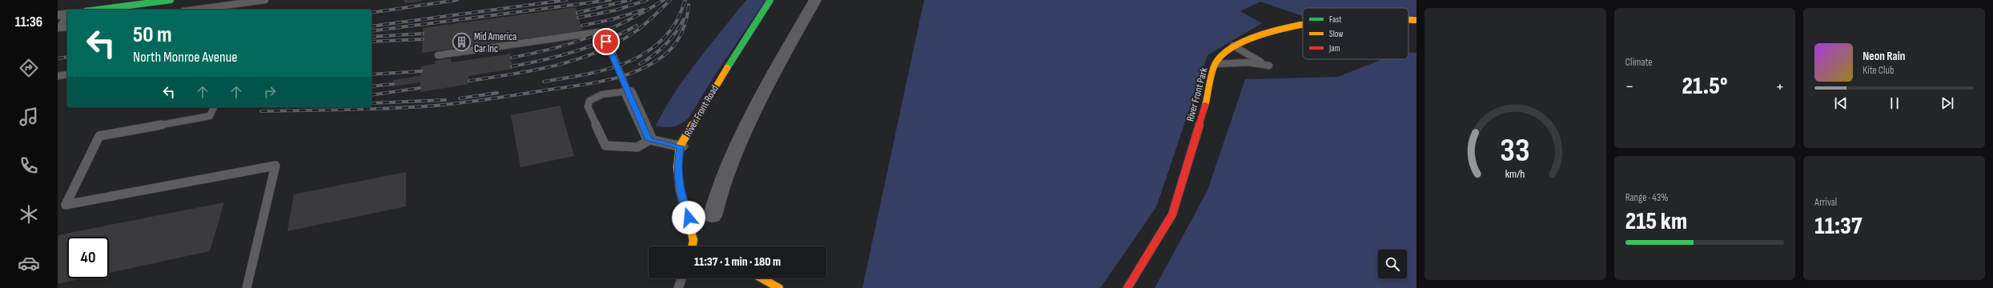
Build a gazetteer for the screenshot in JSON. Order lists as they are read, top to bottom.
{
  "streets": {
    "street": ["River Front Park", "River Front Road"]
  },
  "places": {
    "building": ["Mid America Car Inc"]
  },
  "legend": ["Fast", "Slow", "Jam"],
  "page": {
    "tabs": "11:36",
    "tile": [
      "Climate",
      ["Range · 43%", "215 km"],
      ["Arrival", "11:37"]
    ],
    "turn": ["50 m", "North Monroe Avenue"],
    "song": ["Neon Rain", "Kite Club"],
    "heat": ["−", "21.5°", "+"],
    "limit": "40",
    "trip": "11:37 · 1 min · 180 m",
    "gauge": ["33", "km/h"]
  }
}
